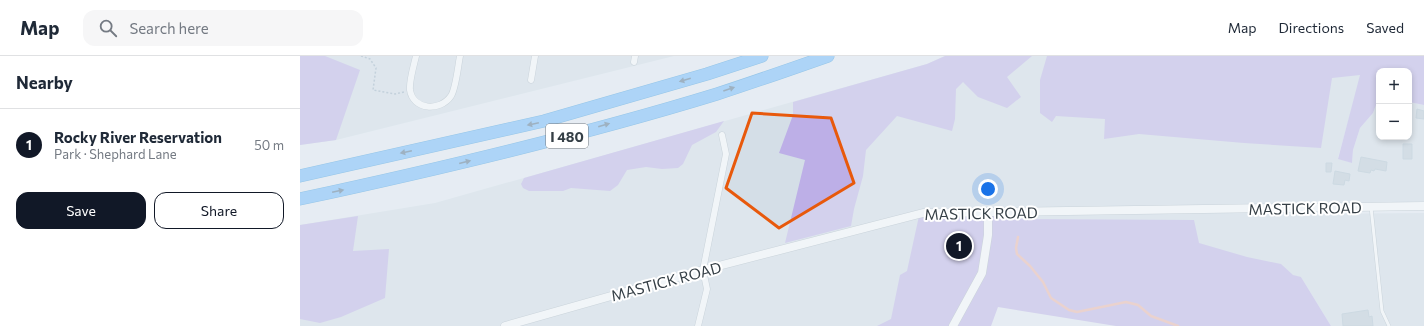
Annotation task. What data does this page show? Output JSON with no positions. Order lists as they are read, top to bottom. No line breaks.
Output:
{"streets":{"highway":["I 480"],"street":["MASTICK ROAD"]},"page":{"header":"Map","search":"Search here","nav":["Map","Directions","Saved"],"heading":"Nearby","map_buttons":["+","−"],"list":[{"mark":"1","name":"Rocky River Reservation","note":"Park · Shephard Lane","value":"50 m"}],"buttons":["Save","Share"],"pins":"1"}}
